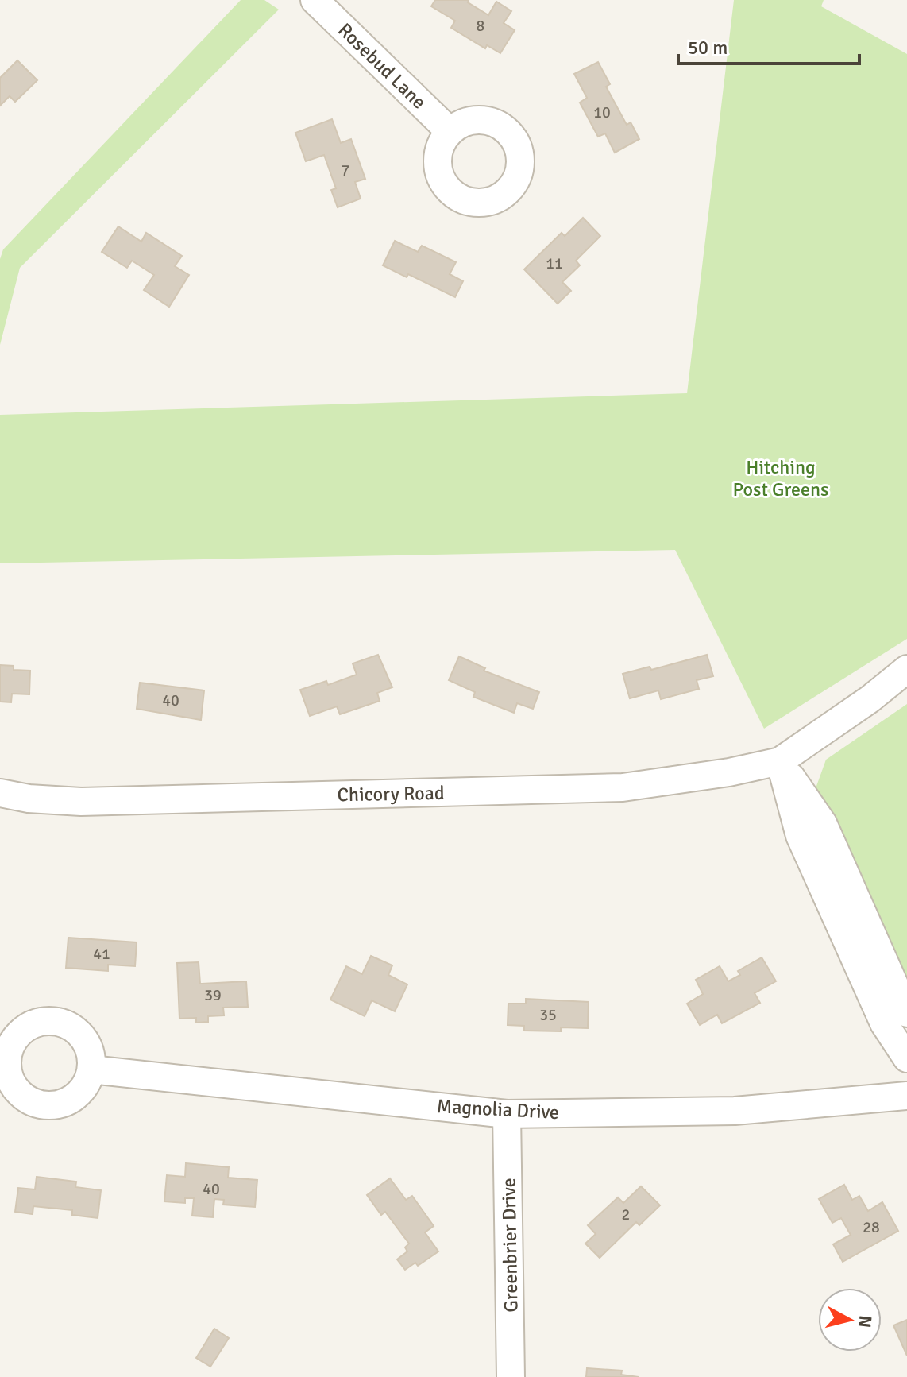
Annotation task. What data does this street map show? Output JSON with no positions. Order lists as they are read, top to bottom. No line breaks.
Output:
{"streets":{"street":["Rosebud Lane","Chicory Road","Magnolia Drive","Greenbrier Drive"]},"crossings":[["Magnolia Drive","Greenbrier Drive"]],"parks":["Hitching Post Greens"],"house_numbers":["8","10","7","11","40","41","39","35","40","2","28"],"scale_bar":"50 m","north":"right"}
